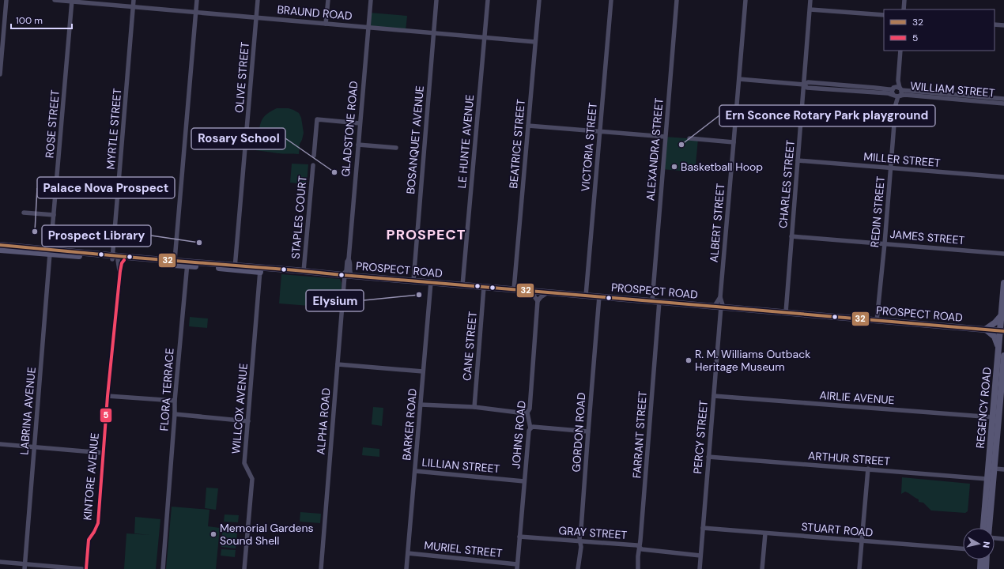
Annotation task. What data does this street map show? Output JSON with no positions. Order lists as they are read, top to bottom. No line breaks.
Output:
{"streets":{"main road":["PROSPECT ROAD","REGENCY ROAD"],"street":["BRAUND ROAD","OLIVE STREET","WILLIAM STREET","ROSE STREET","MYRTLE STREET","GLADSTONE ROAD","BOSANQUET AVENUE","LE HUNTE AVENUE","BEATRICE STREET","VICTORIA STREET","ALEXANDRA STREET","MILLER STREET","CHARLES STREET","REDIN STREET","STAPLES COURT","ALBERT STREET","JAMES STREET","CANE STREET","FLORA TERRACE","AIRLIE AVENUE","WILLCOX AVENUE","LABRINA AVENUE","ALPHA ROAD","BARKER ROAD","GORDON ROAD","JOHNS ROAD","FARRANT STREET","PERCY STREET","ARTHUR STREET","LILLIAN STREET","KINTORE AVENUE","STUART ROAD","GRAY STREET","MURIEL STREET"]},"crossings":[["BRAUND ROAD","OLIVE STREET"],["BRAUND ROAD","ROSE STREET"],["BRAUND ROAD","MYRTLE STREET"],["BRAUND ROAD","GLADSTONE ROAD"],["BRAUND ROAD","BOSANQUET AVENUE"],["BRAUND ROAD","LE HUNTE AVENUE"],["BRAUND ROAD","BEATRICE STREET"],["OLIVE STREET","PROSPECT ROAD"],["WILLIAM STREET","CHARLES STREET"],["WILLIAM STREET","REDIN STREET"],["WILLIAM STREET","ALBERT STREET"],["ROSE STREET","PROSPECT ROAD"],["ROSE STREET","LABRINA AVENUE"],["MYRTLE STREET","PROSPECT ROAD"],["MYRTLE STREET","KINTORE AVENUE"],["GLADSTONE ROAD","PROSPECT ROAD"],["GLADSTONE ROAD","ALPHA ROAD"],["BOSANQUET AVENUE","PROSPECT ROAD"],["LE HUNTE AVENUE","PROSPECT ROAD"],["BEATRICE STREET","PROSPECT ROAD"],["VICTORIA STREET","PROSPECT ROAD"],["ALEXANDRA STREET","PROSPECT ROAD"],["ALEXANDRA STREET","FARRANT STREET"],["MILLER STREET","CHARLES STREET"],["MILLER STREET","REDIN STREET"],["CHARLES STREET","JAMES STREET"],["CHARLES STREET","PROSPECT ROAD"],["REDIN STREET","JAMES STREET"],["REDIN STREET","PROSPECT ROAD"],["STAPLES COURT","PROSPECT ROAD"],["ALBERT STREET","PROSPECT ROAD"],["ALBERT STREET","PERCY STREET"],["PROSPECT ROAD","CANE STREET"],["PROSPECT ROAD","FLORA TERRACE"],["PROSPECT ROAD","REGENCY ROAD"],["PROSPECT ROAD","WILLCOX AVENUE"],["PROSPECT ROAD","LABRINA AVENUE"],["PROSPECT ROAD","ALPHA ROAD"],["PROSPECT ROAD","BARKER ROAD"],["PROSPECT ROAD","GORDON ROAD"],["PROSPECT ROAD","FARRANT STREET"],["PROSPECT ROAD","PERCY STREET"],["PROSPECT ROAD","KINTORE AVENUE"],["AIRLIE AVENUE","REGENCY ROAD"],["AIRLIE AVENUE","PERCY STREET"],["REGENCY ROAD","ARTHUR STREET"],["BARKER ROAD","LILLIAN STREET"],["BARKER ROAD","MURIEL STREET"],["GORDON ROAD","GRAY STREET"],["JOHNS ROAD","LILLIAN STREET"],["JOHNS ROAD","GRAY STREET"],["JOHNS ROAD","MURIEL STREET"],["FARRANT STREET","GRAY STREET"],["PERCY STREET","ARTHUR STREET"],["PERCY STREET","STUART ROAD"],["PERCY STREET","GRAY STREET"]],"districts":["PROSPECT"],"places":["Ern Sconce Rotary Park playground","Basketball Hoop","Rosary School","Palace Nova Prospect","Prospect Library","Elysium","R. M. Williams Outback Heritage Museum","Memorial Gardens Sound Shell"],"lines":["transit line 32","transit line 5"],"legend":["32","5"],"scale_bar":"100 m","north":"right"}
